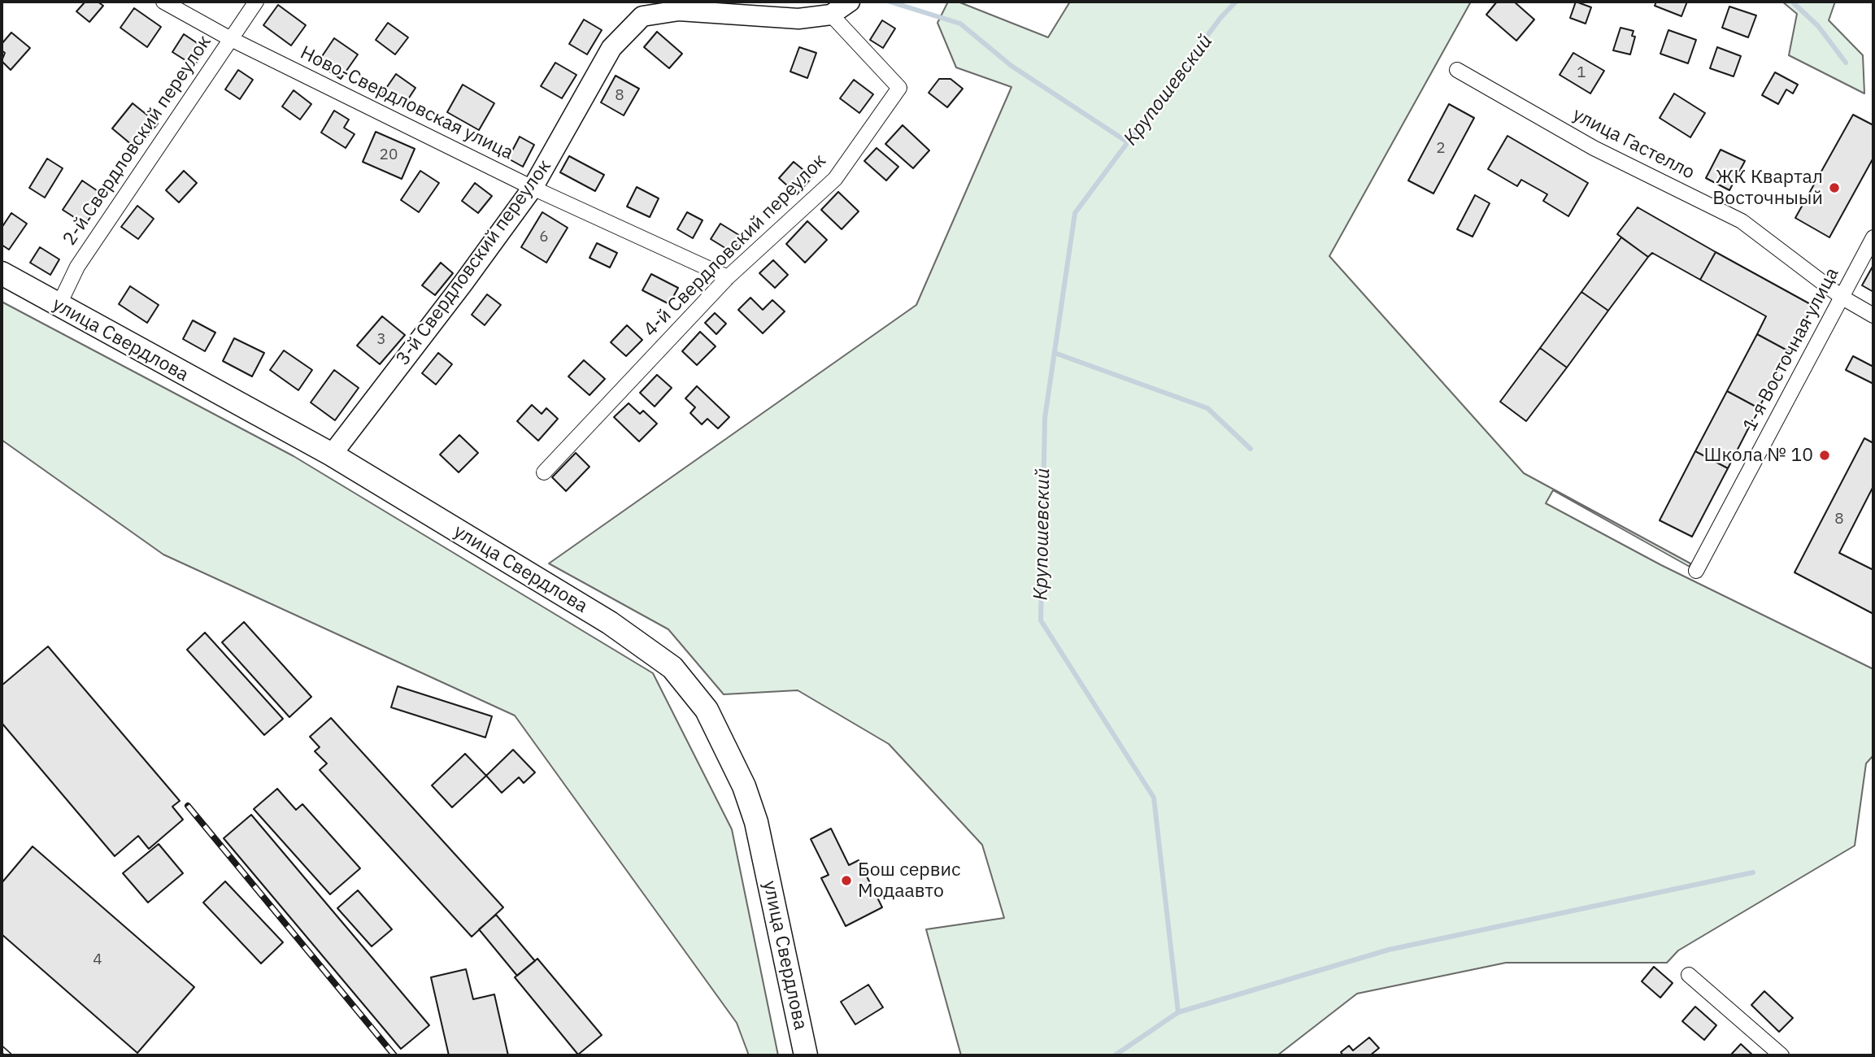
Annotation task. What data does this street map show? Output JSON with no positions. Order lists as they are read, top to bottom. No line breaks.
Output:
{"streets":{"main road":["3-й Свердловский переулок","улица Свердлова"],"street":["Ново-Свердловская улица","2-й Свердловский переулок","улица Гастелло","4-й Свердловский переулок","1-я Восточная улица"]},"crossings":[["Ново-Свердловская улица","2-й Свердловский переулок"],["Ново-Свердловская улица","4-й Свердловский переулок"],["Ново-Свердловская улица","3-й Свердловский переулок"],["2-й Свердловский переулок","улица Свердлова"],["улица Гастелло","1-я Восточная улица"],["4-й Свердловский переулок","3-й Свердловский переулок"],["3-й Свердловский переулок","улица Свердлова"]],"water":["Крупошевский"],"places":["ЖК Квартал Восточныый","Школа № 10","Бош сервис Модаавто"],"house_numbers":["1","8","2","20","6","3","8","4"]}
